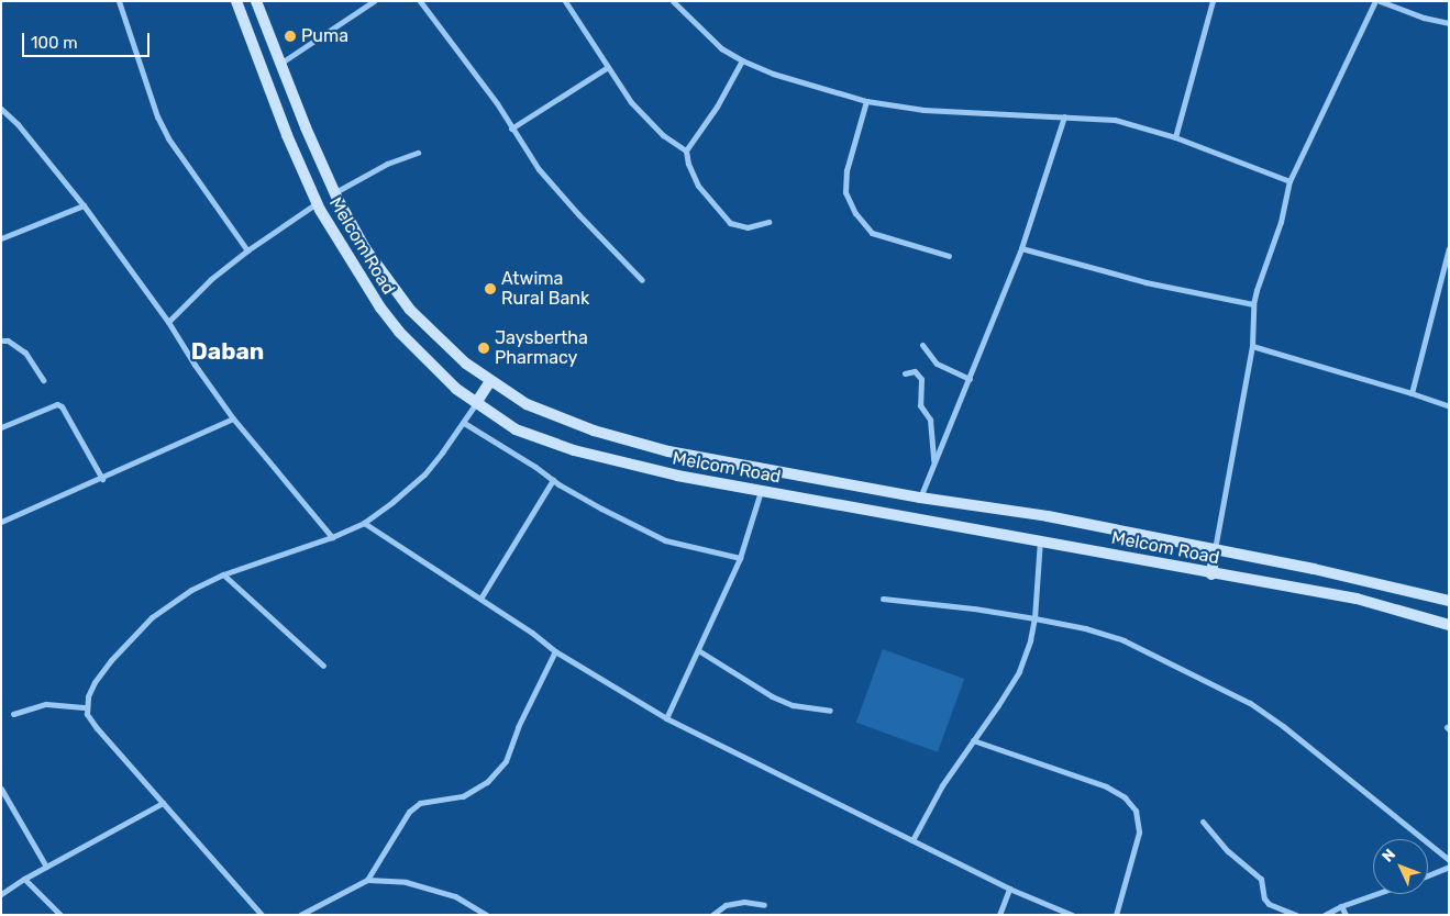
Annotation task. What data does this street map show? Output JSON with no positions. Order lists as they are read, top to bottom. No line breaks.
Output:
{"streets":{"main road":["Melcom Road"]},"districts":["Daban"],"places":["Puma","Atwima Rural Bank","Jaysbertha Pharmacy"],"scale_bar":"100 m","north":"top left"}
